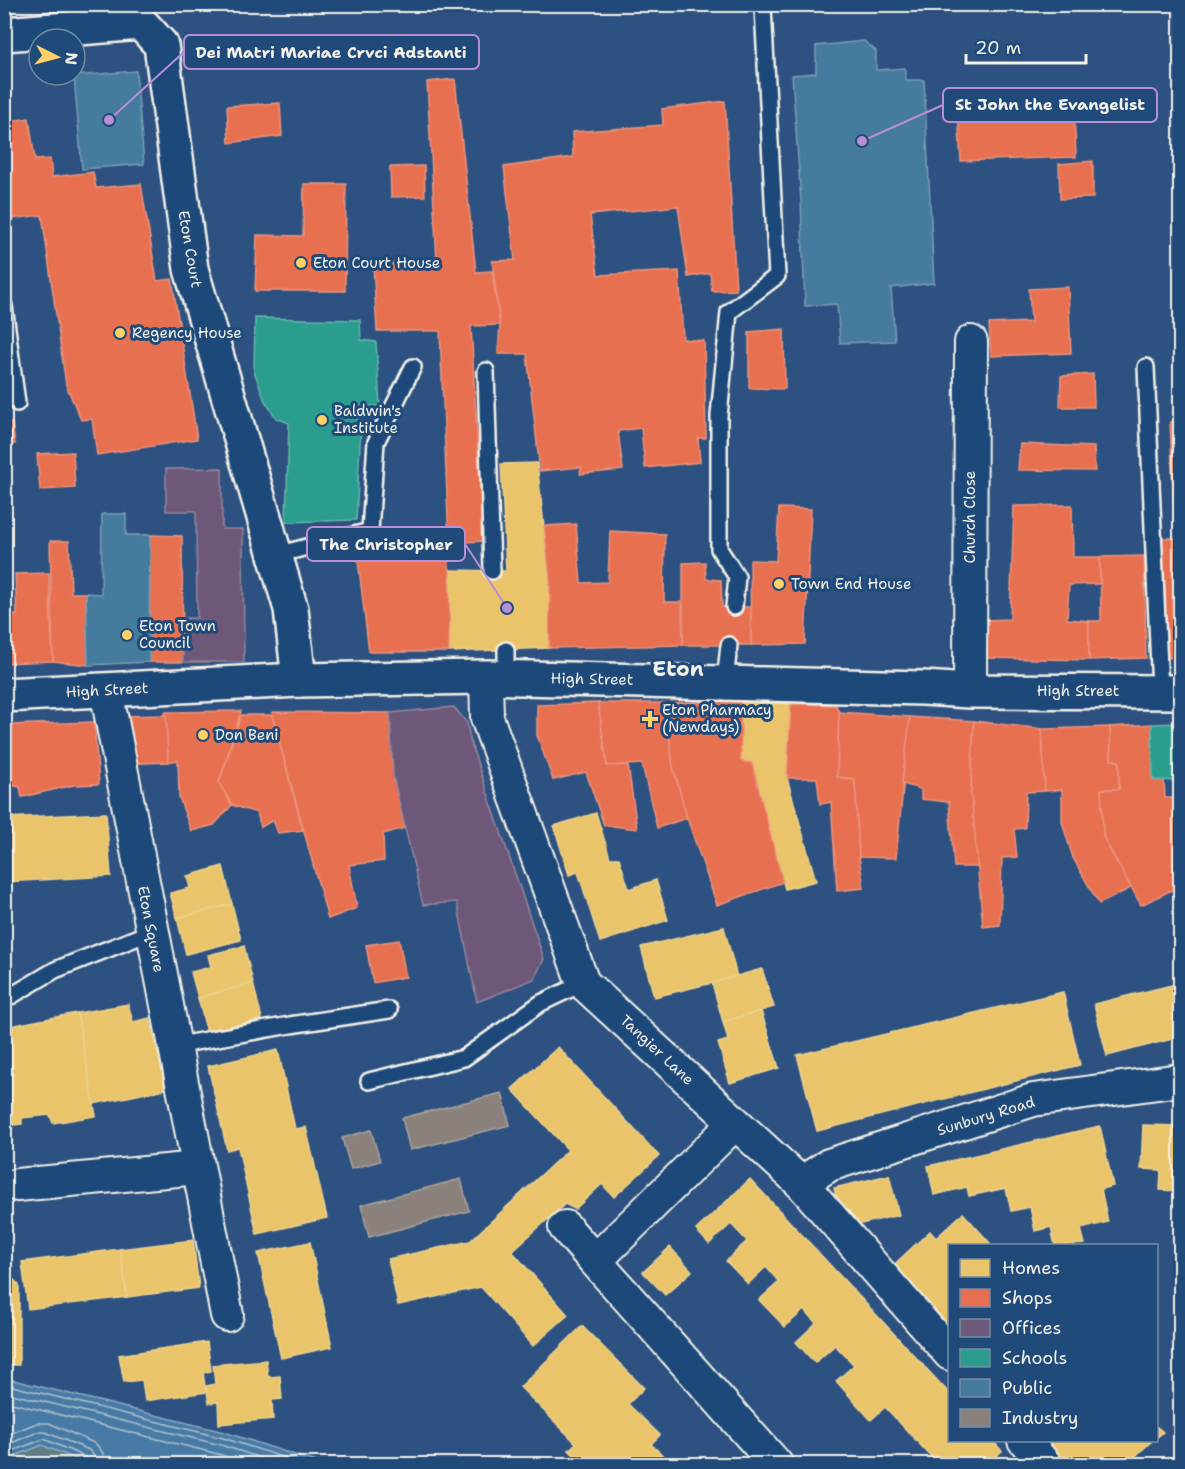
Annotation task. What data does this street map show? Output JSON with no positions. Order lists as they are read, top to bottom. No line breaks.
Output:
{"streets":{"main road":["Eton Court","High Street"],"street":["Church Close","Eton Square","Tangier Lane","Sunbury Road"]},"crossings":[["Eton Court","High Street"],["Church Close","High Street"],["High Street","Eton Square"],["High Street","Tangier Lane"],["Tangier Lane","Sunbury Road"]],"districts":["Eton"],"places":{"other":["Dei Matri Mariae Crvci Adstanti","St John the Evangelist","Eton Court House","Regency House","Baldwin's Institute","Town End House","The Christopher","Eton Town Council","Don Beni"],"health":["Eton Pharmacy (Newdays)"]},"legend":["Homes","Shops","Offices","Schools","Public","Industry"],"scale_bar":"20 m","north":"right"}
